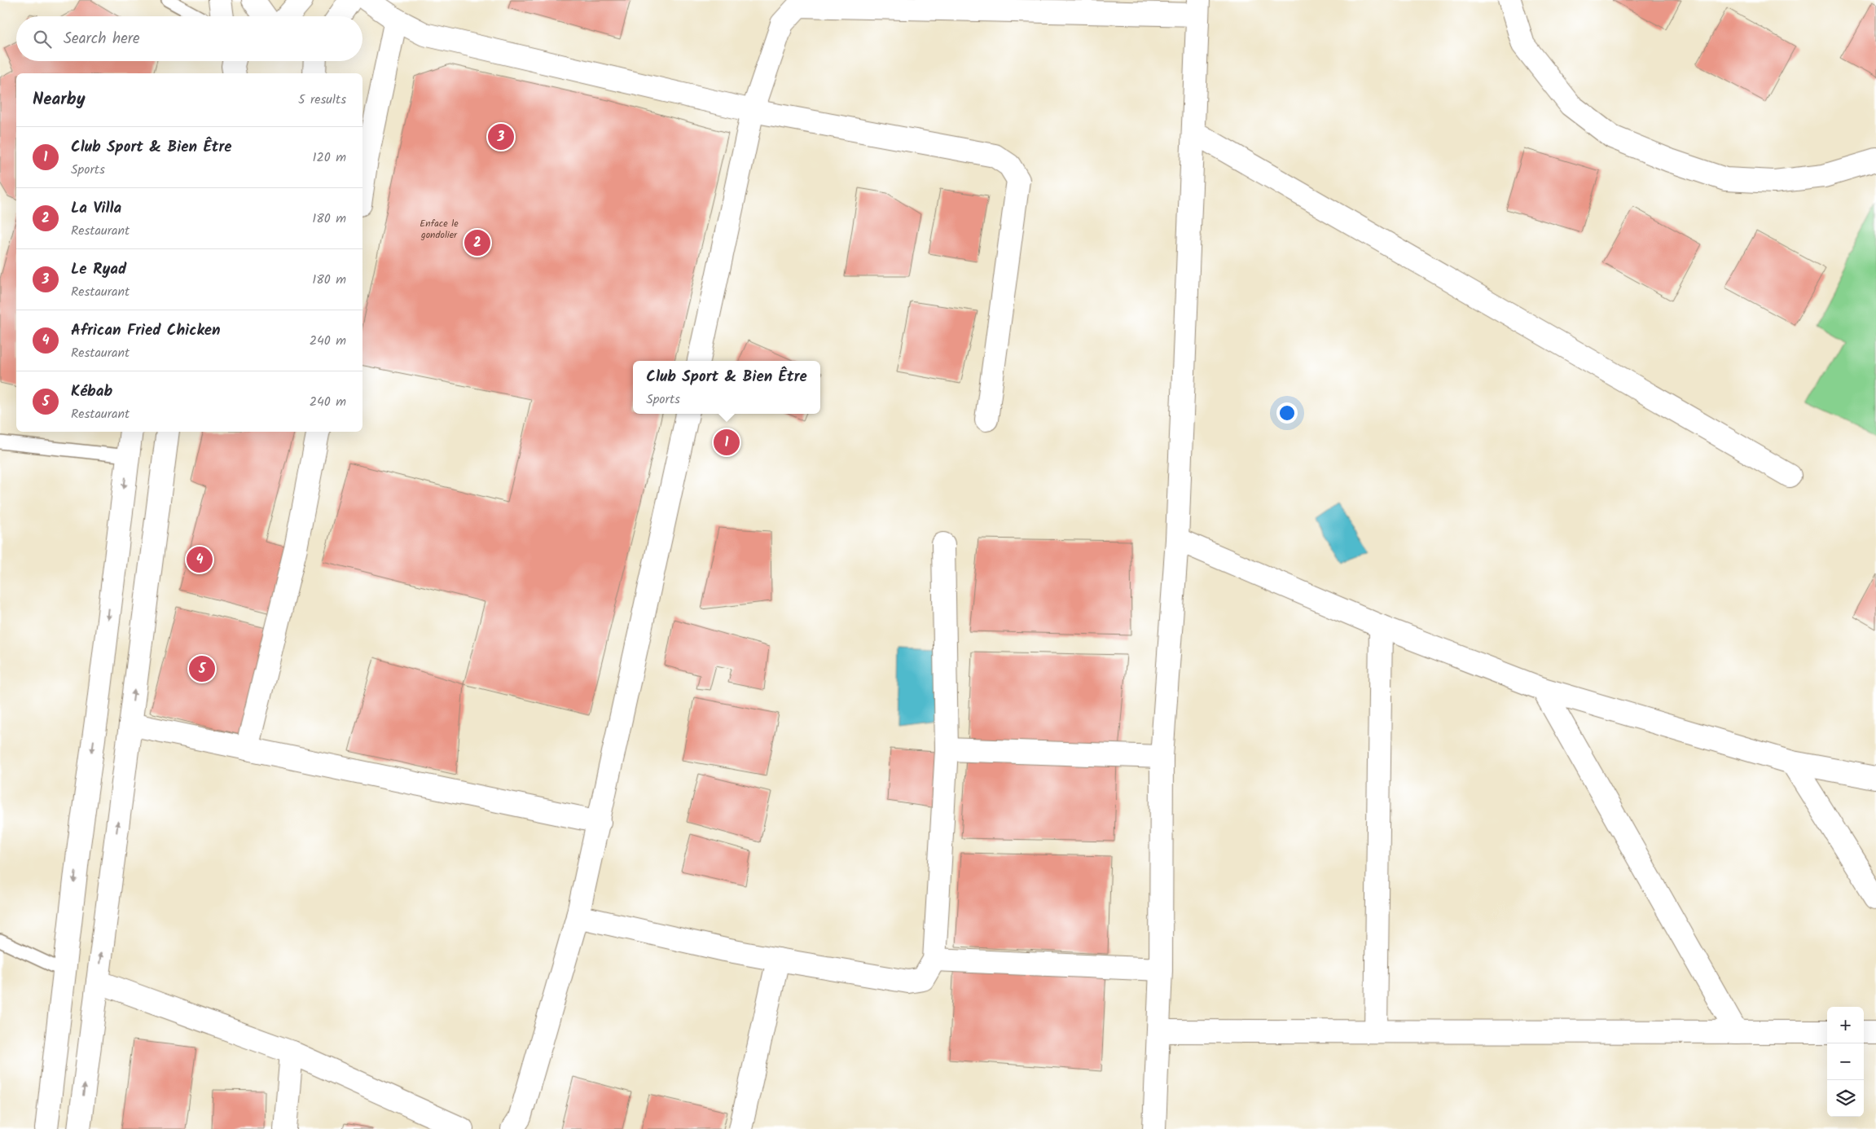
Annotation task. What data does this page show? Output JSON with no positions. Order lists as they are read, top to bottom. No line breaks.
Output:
{"house_numbers":["Enface le gondolier"],"page":{"search":"Search here","heading":["Nearby","5 results"],"pins":["3","2","1","4","5"],"list":[{"mark":"1","name":"Club Sport & Bien Être","note":"Sports","value":"120 m"},{"mark":"2","name":"La Villa","note":"Restaurant","value":"180 m"},{"mark":"3","name":"Le Ryad","note":"Restaurant","value":"180 m"},{"mark":"4","name":"African Fried Chicken","note":"Restaurant","value":"240 m"},{"mark":"5","name":"Kébab","note":"Restaurant","value":"240 m"}],"popup":["Club Sport & Bien Être","Sports"],"map_buttons":["+","−"]}}
